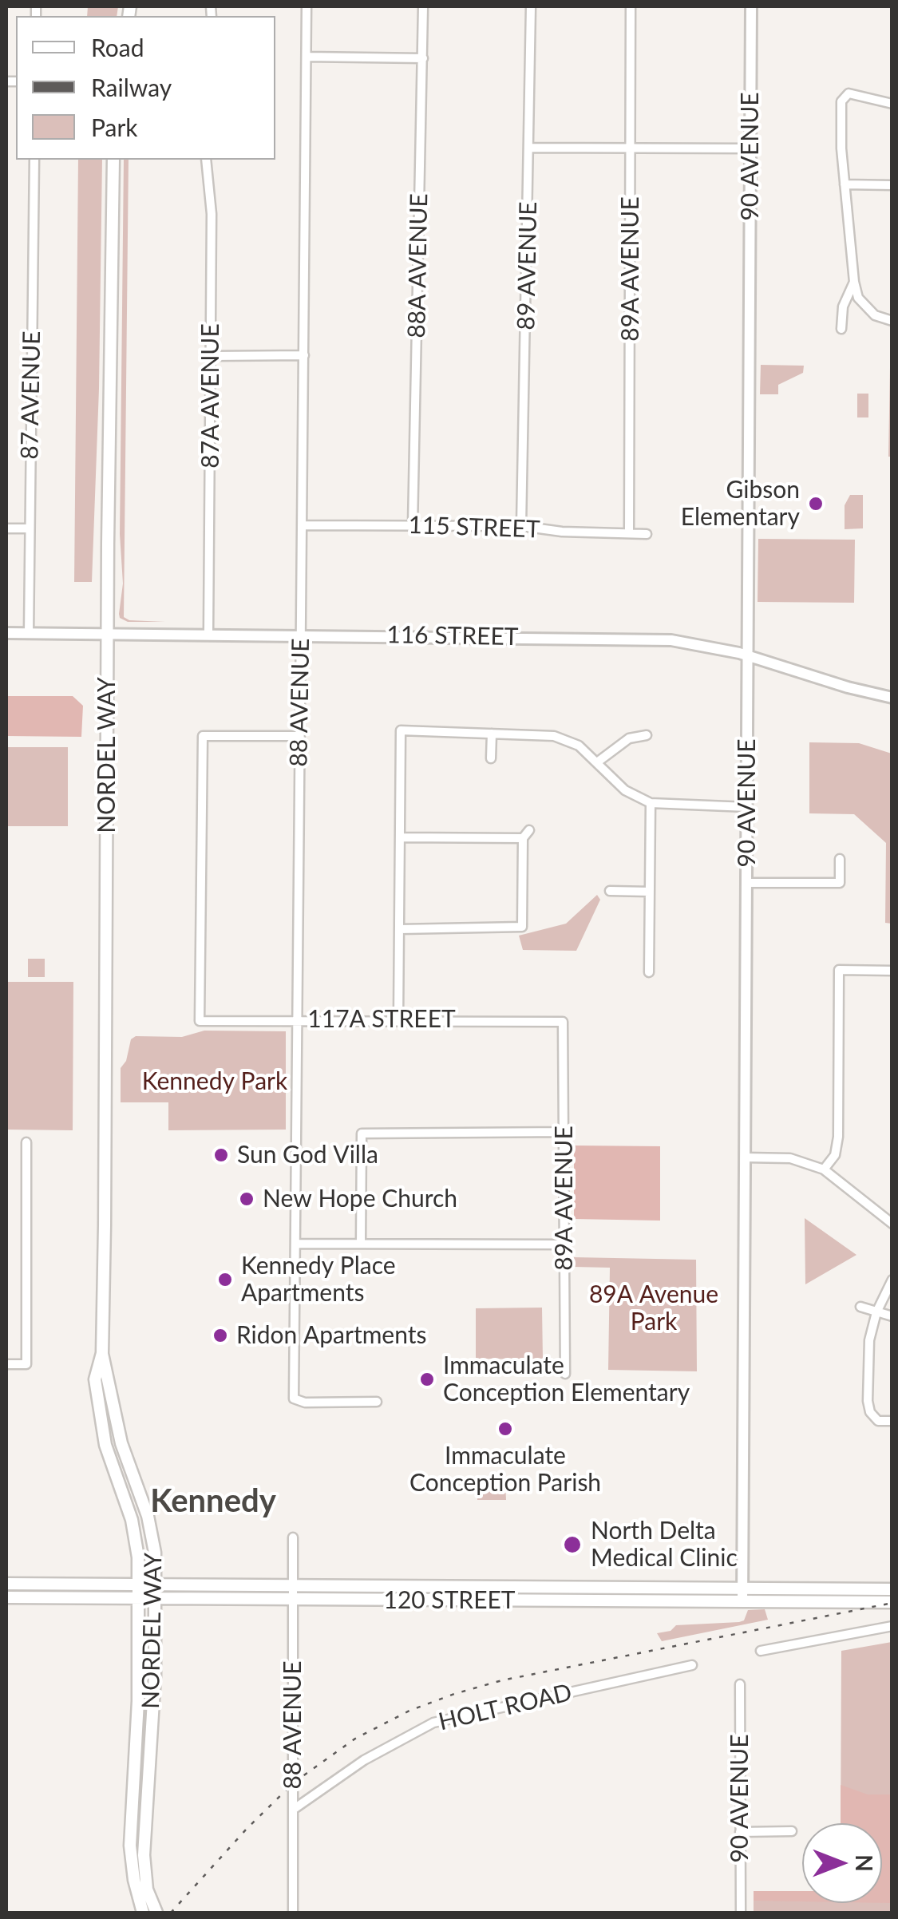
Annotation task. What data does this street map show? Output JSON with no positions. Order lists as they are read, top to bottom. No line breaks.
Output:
{"streets":{"main road":["NORDEL WAY","120 STREET"],"street":["90 AVENUE","88A AVENUE","89 AVENUE","89A AVENUE","87 AVENUE","87A AVENUE","115 STREET","116 STREET","88 AVENUE","117A STREET","HOLT ROAD"]},"crossings":[["90 AVENUE","116 STREET"],["90 AVENUE","120 STREET"],["88A AVENUE","115 STREET"],["89 AVENUE","115 STREET"],["89A AVENUE","115 STREET"],["89A AVENUE","117A STREET"],["87 AVENUE","116 STREET"],["87A AVENUE","116 STREET"],["115 STREET","88 AVENUE"],["116 STREET","88 AVENUE"],["116 STREET","NORDEL WAY"],["88 AVENUE","117A STREET"],["88 AVENUE","120 STREET"],["88 AVENUE","HOLT ROAD"],["NORDEL WAY","120 STREET"]],"districts":["Kennedy"],"parks":["Kennedy Park","89A Avenue Park"],"places":["Gibson Elementary","Sun God Villa","New Hope Church","Kennedy Place Apartments","Ridon Apartments","Immaculate Conception Elementary","Immaculate Conception Parish","North Delta Medical Clinic"],"legend":["Road","Railway","Park"],"north":"right"}
